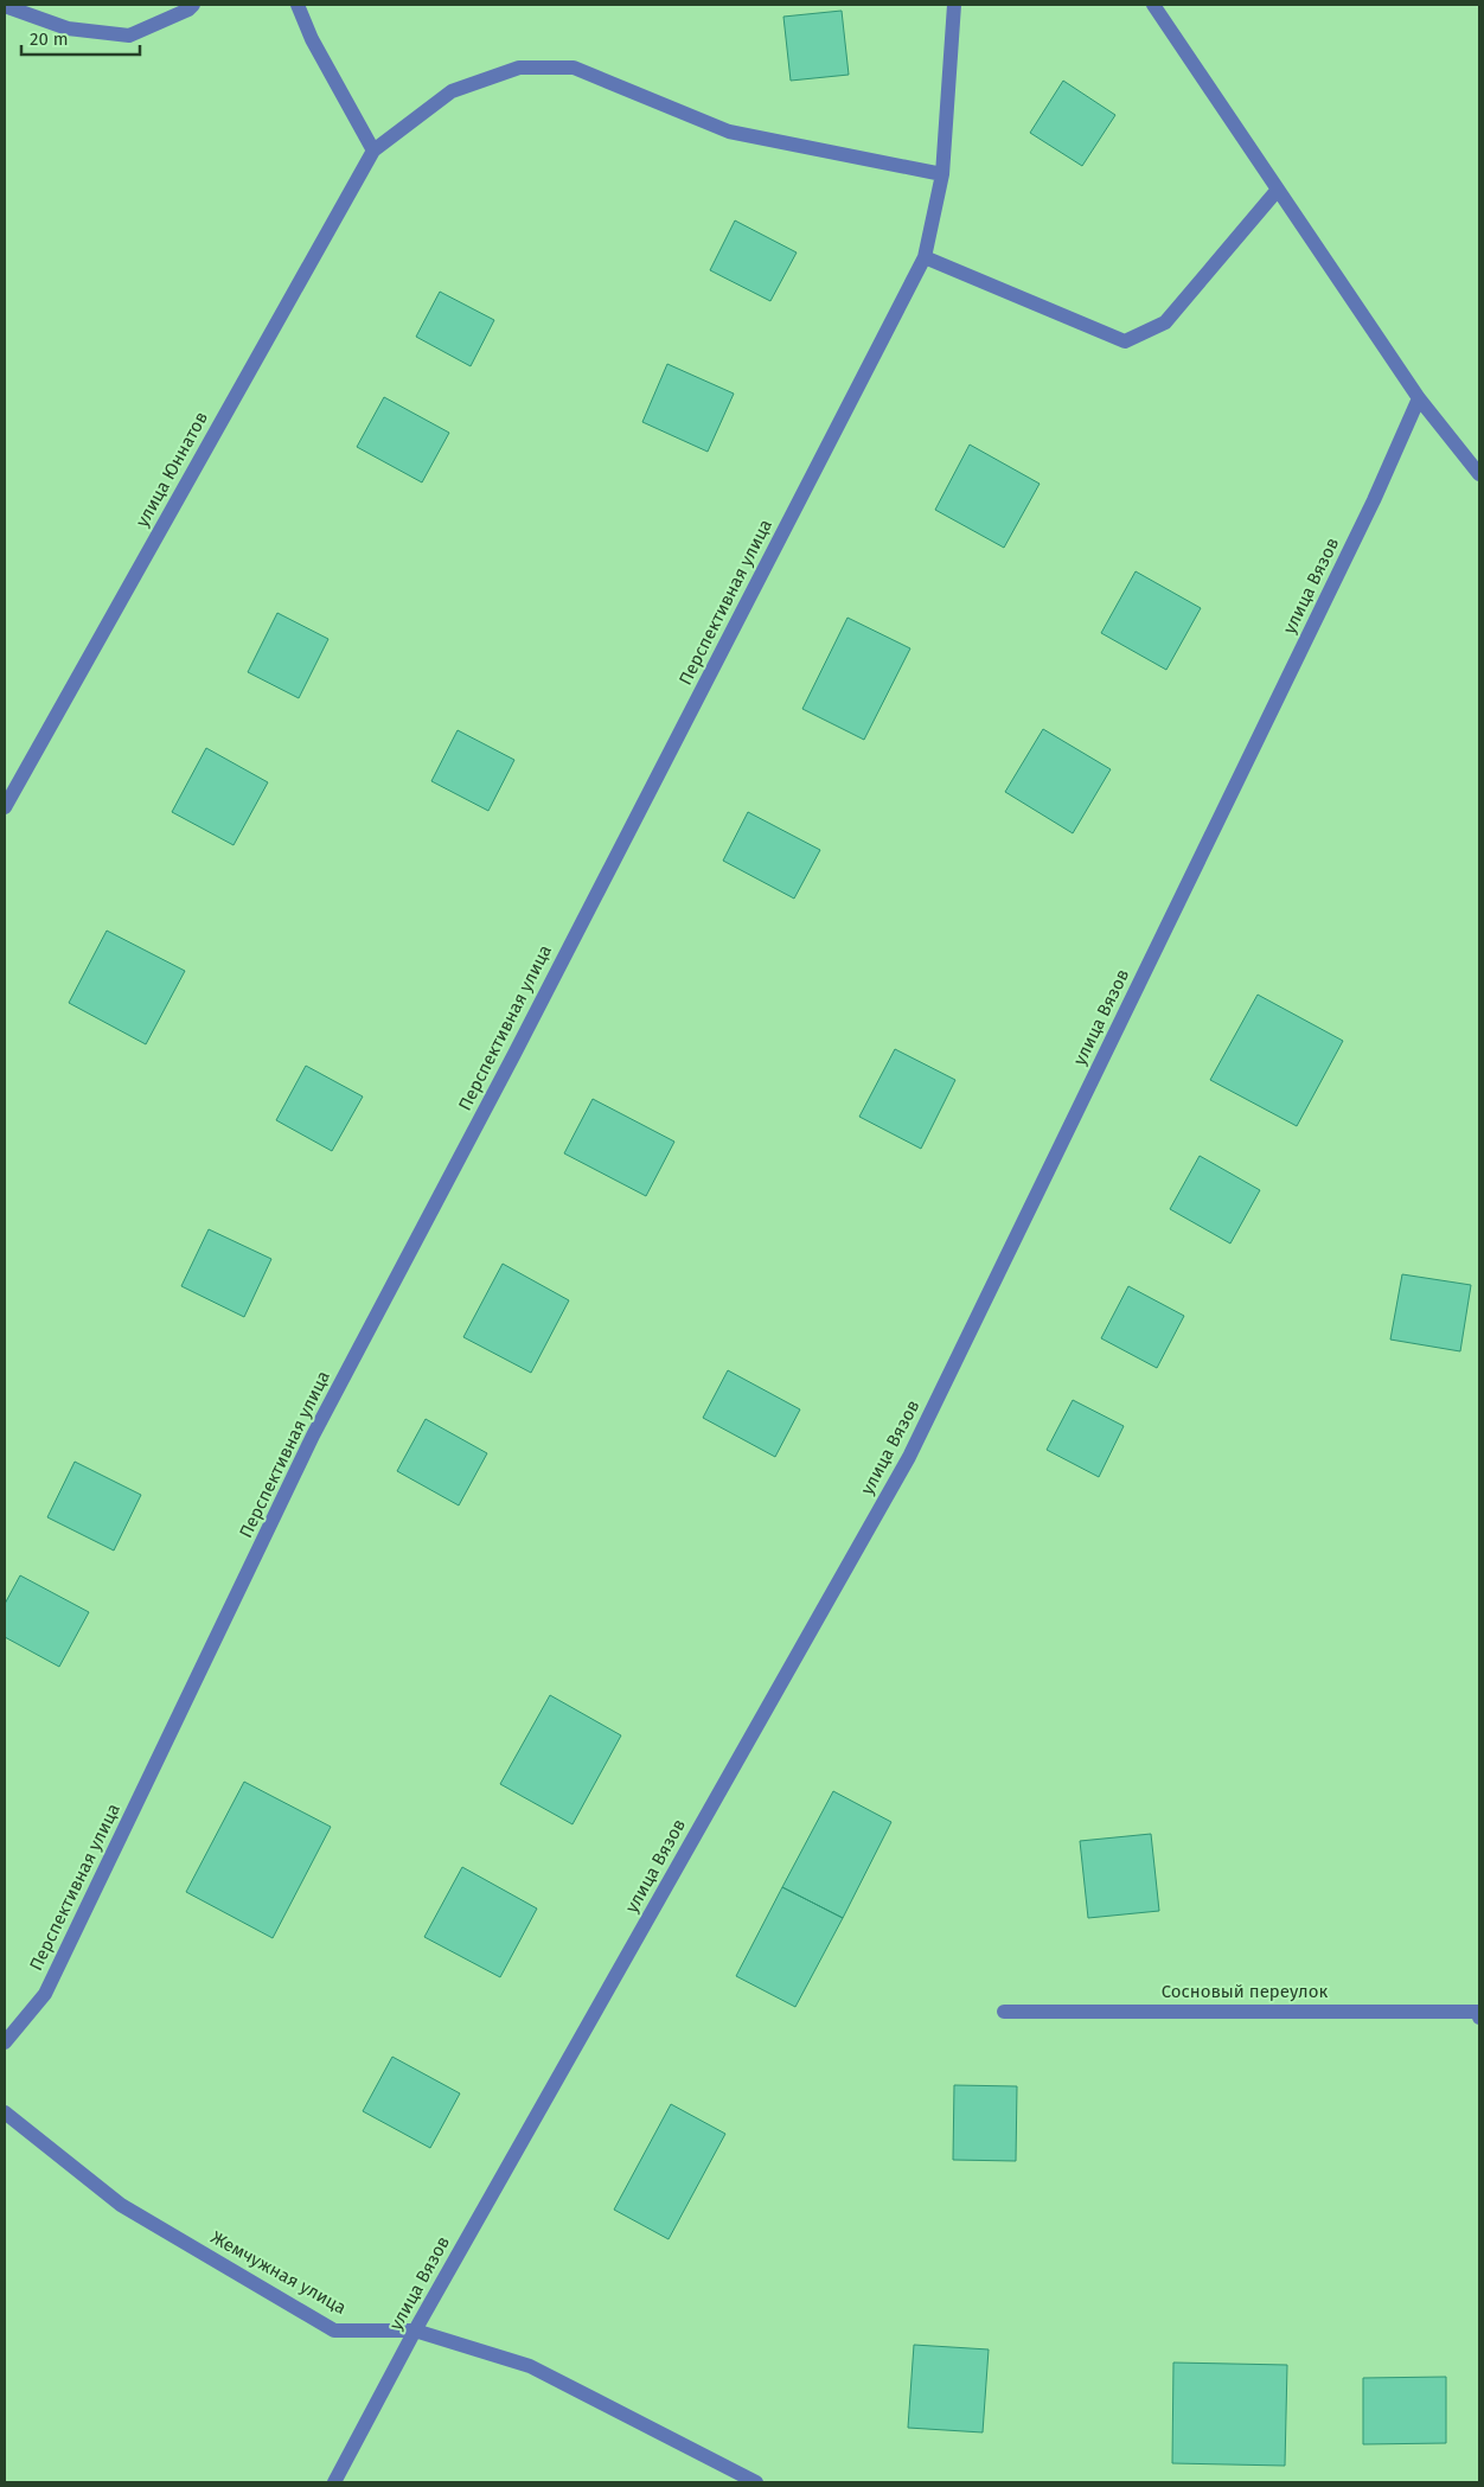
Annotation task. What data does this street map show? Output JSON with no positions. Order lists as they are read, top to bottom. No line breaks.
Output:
{"streets":{"street":["улица Юннатов","улица Вязов","Перспективная улица","Сосновый переулок","Жемчужная улица"]},"crossings":[["улица Вязов","Жемчужная улица"]],"scale_bar":"20 m"}
